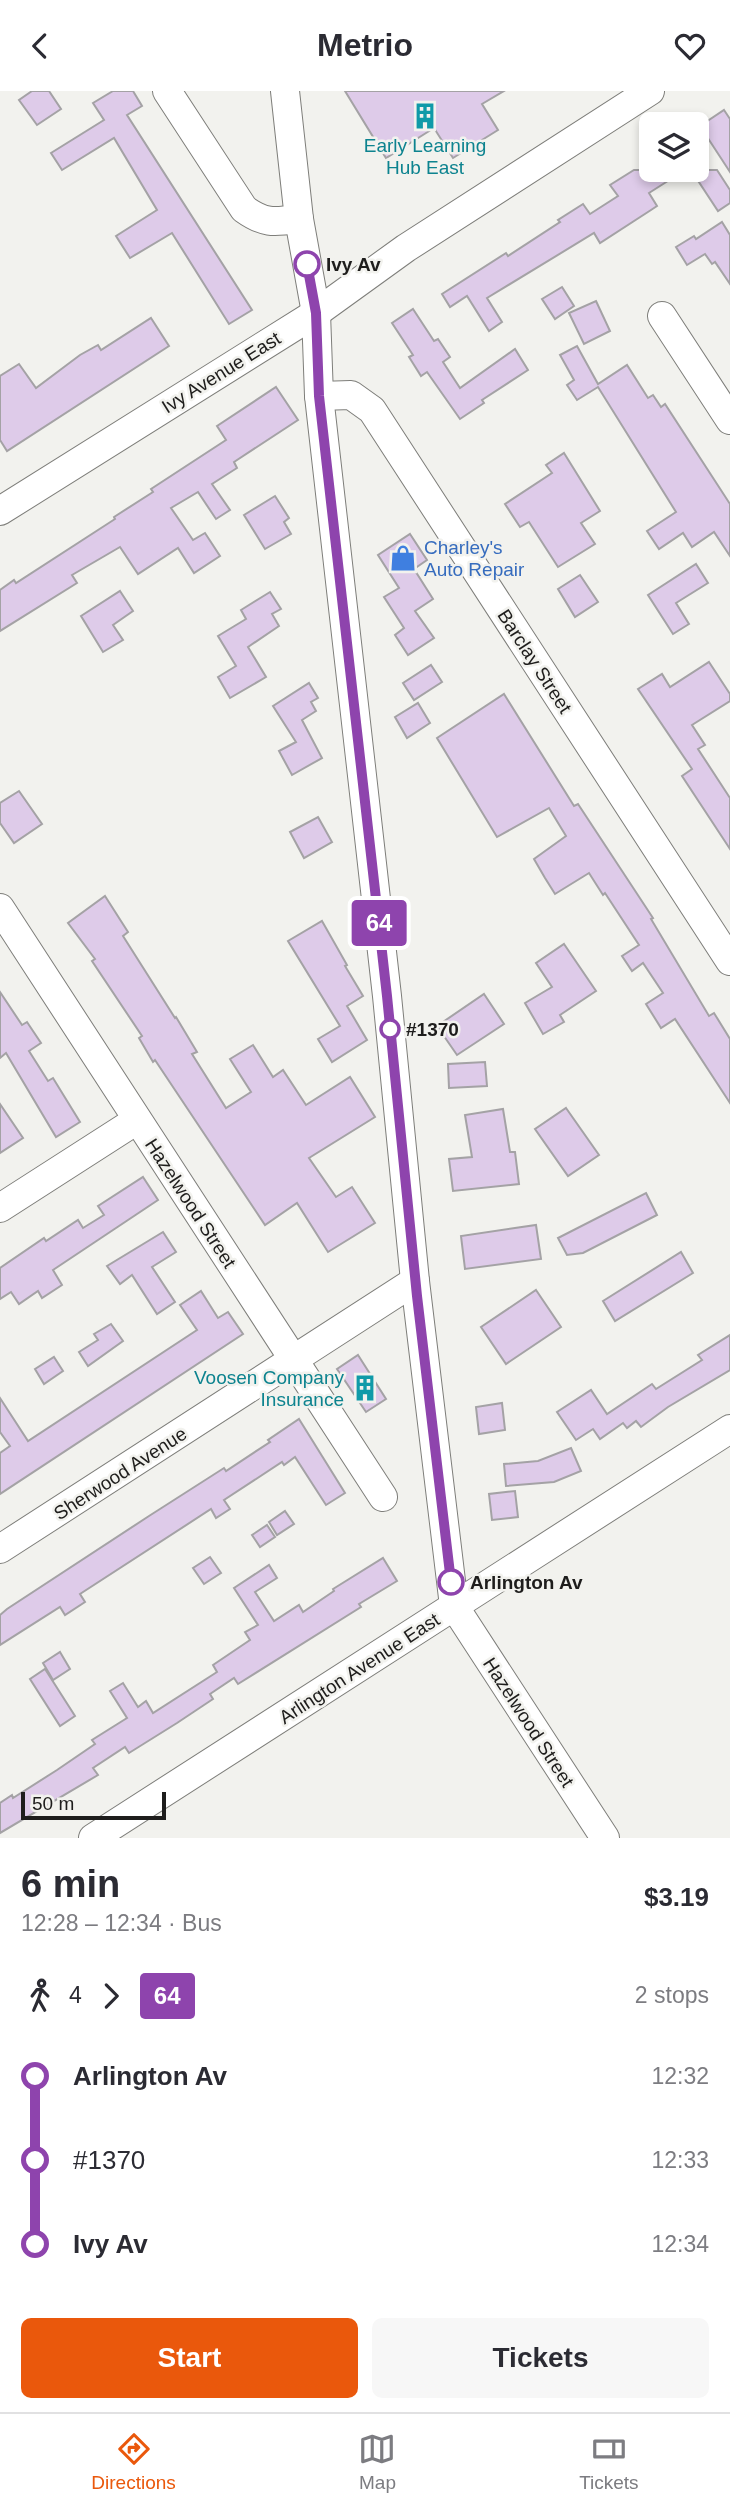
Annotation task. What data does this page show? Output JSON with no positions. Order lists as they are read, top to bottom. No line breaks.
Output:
{"streets":{"street":["Ivy Avenue East","Barclay Street","Hazelwood Street","Sherwood Avenue","Arlington Avenue East"]},"crossings":[["Hazelwood Street","Sherwood Avenue"],["Hazelwood Street","Arlington Avenue East"]],"places":{"building":["Early Learning Hub East","Voosen Company Insurance"],"other":["Ivy Av","#1370","Arlington Av"],"shop":["Charley's Auto Repair"]},"lines":["bus line 64"],"scale_bar":"50 m","page":{"header":"Metrio","on_map":"64","scale":"50 m","heading":["6 min","12:28 – 12:34 · Bus","$3.19"],"legs":["4","64","2 stops"],"list":[{"name":"Arlington Av","value":"12:32"},{"name":"#1370","value":"12:33"},{"name":"Ivy Av","value":"12:34"}],"buttons":["Start","Tickets"],"tabs":["Directions","Map","Tickets"]}}
